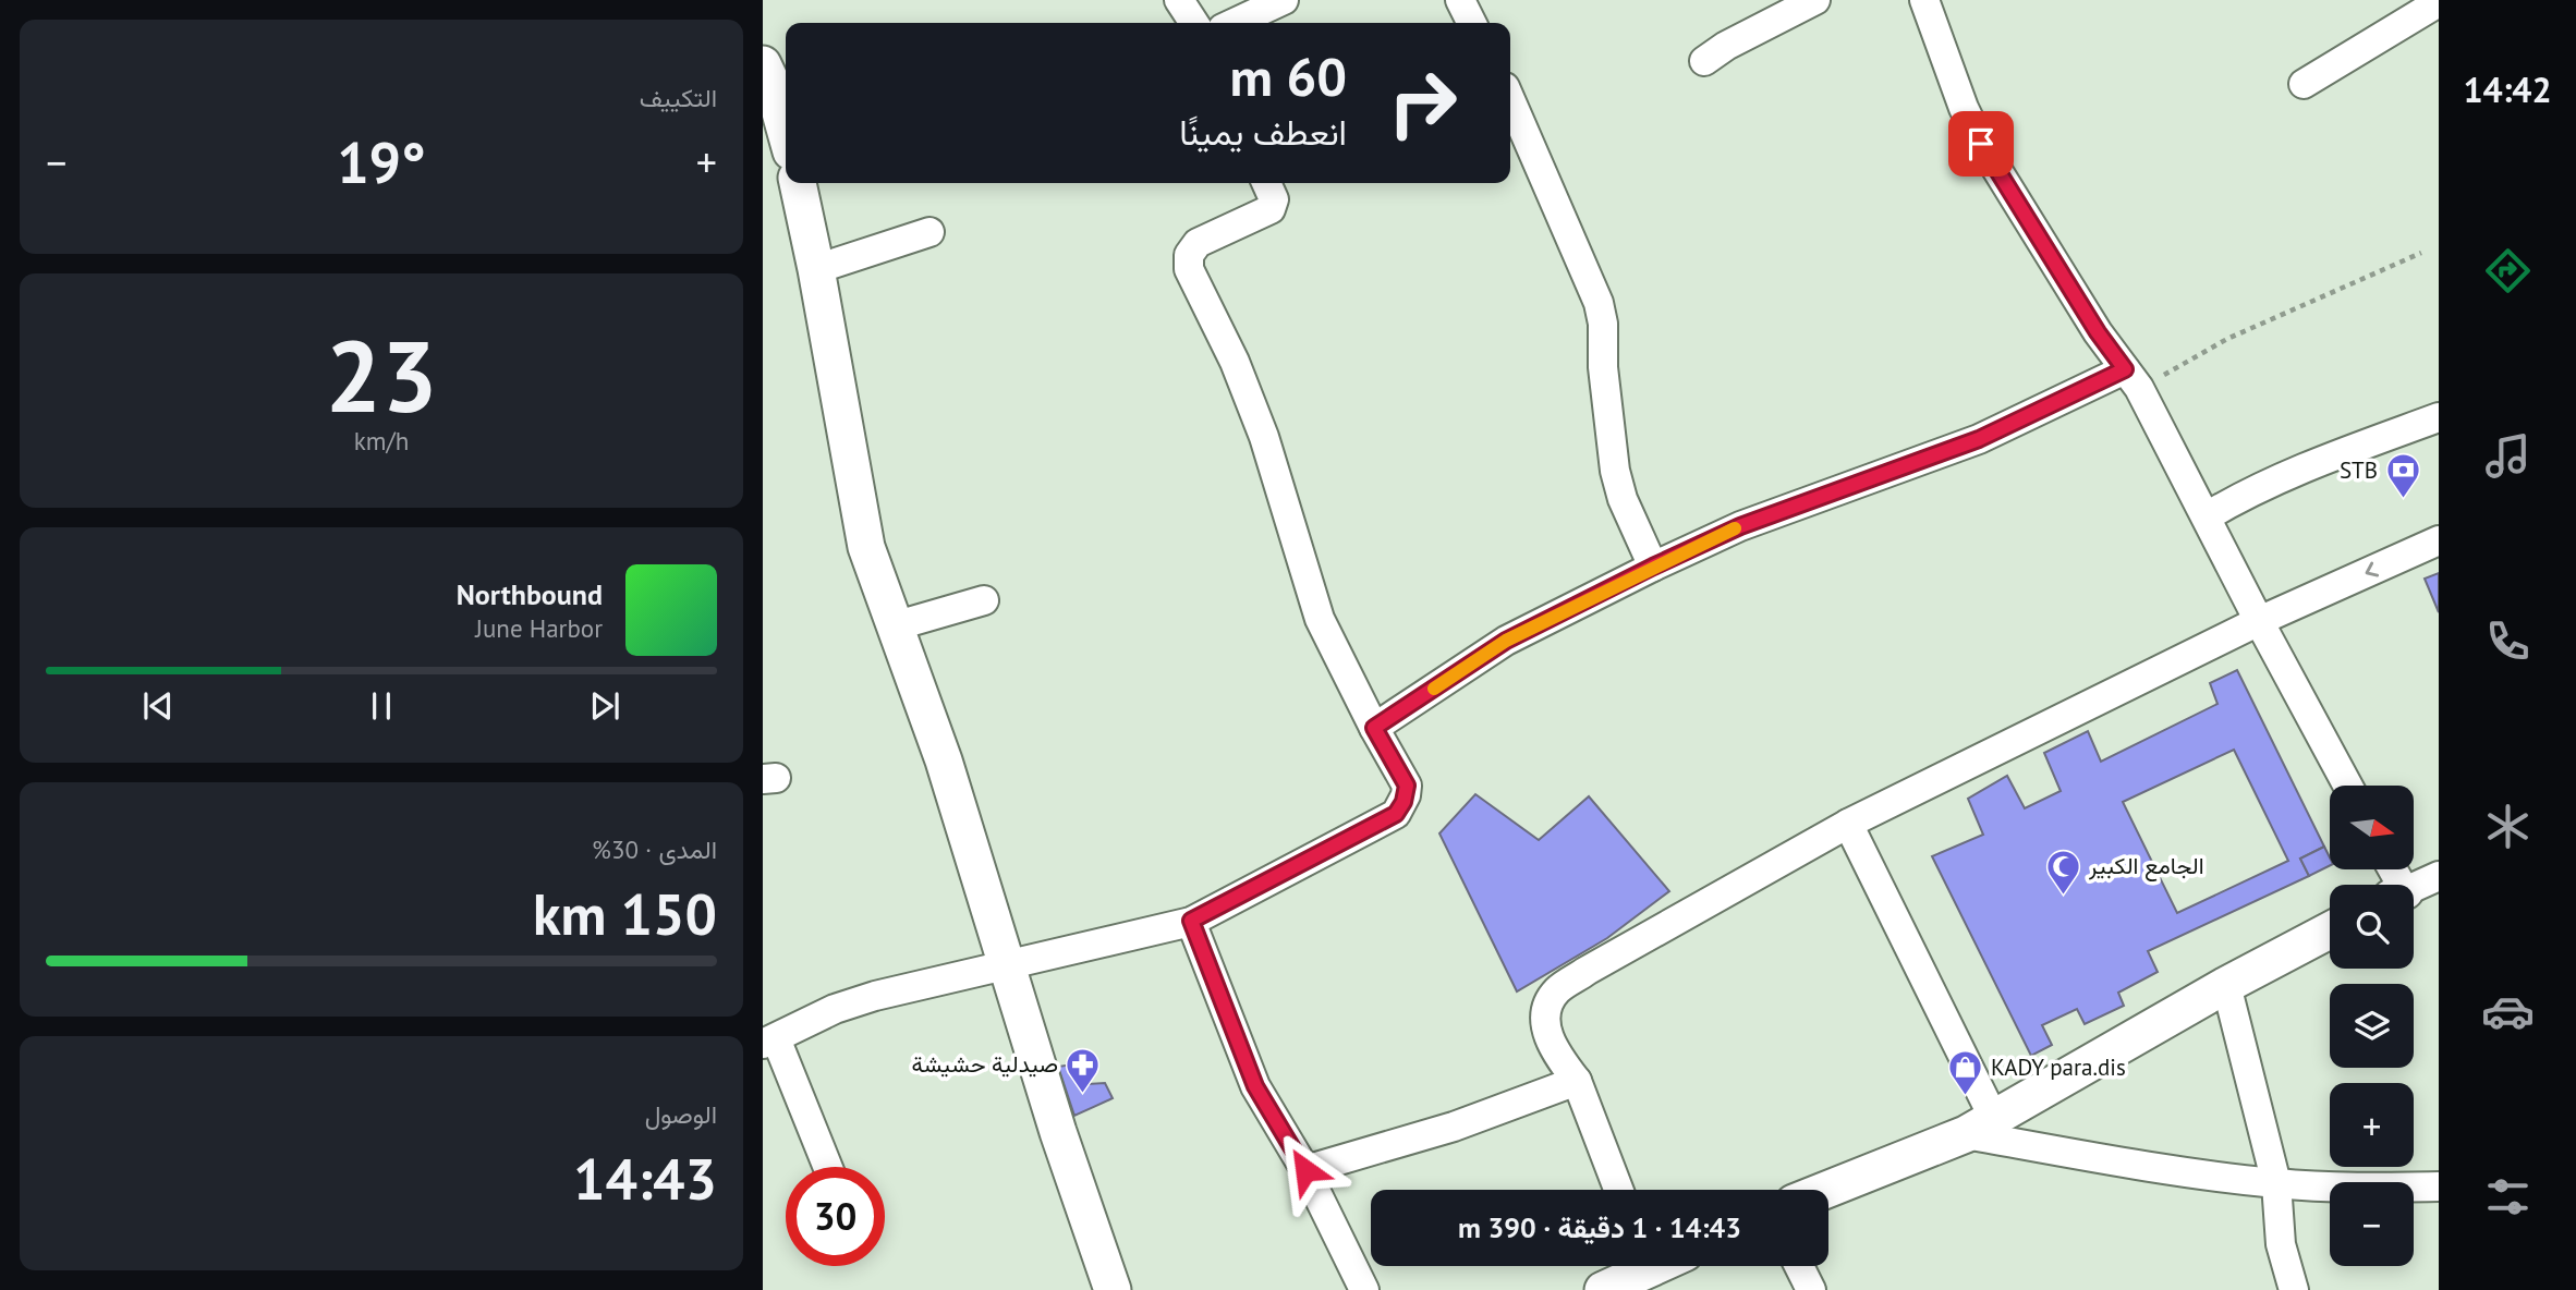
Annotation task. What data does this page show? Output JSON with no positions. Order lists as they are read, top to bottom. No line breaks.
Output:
{"places":{"bank":["STB"],"mosque":["الجامع الكبير"],"pharmacy":["صيدلية حشيشة"],"shop":["KADY para.dis"]},"north":"right","page":{"tabs":"14:42","tile":["التكييف",["23","km/h"],["المدى · 30%","150 km"],["الوصول","14:43"]],"turn":["60 m","انعطف يمينًا"],"heat":["−","19°","+"],"song":["Northbound","June Harbor"],"map_buttons":["+","−"],"limit":"30","trip":"14:43 · 1 دقيقة · 390 m"}}
